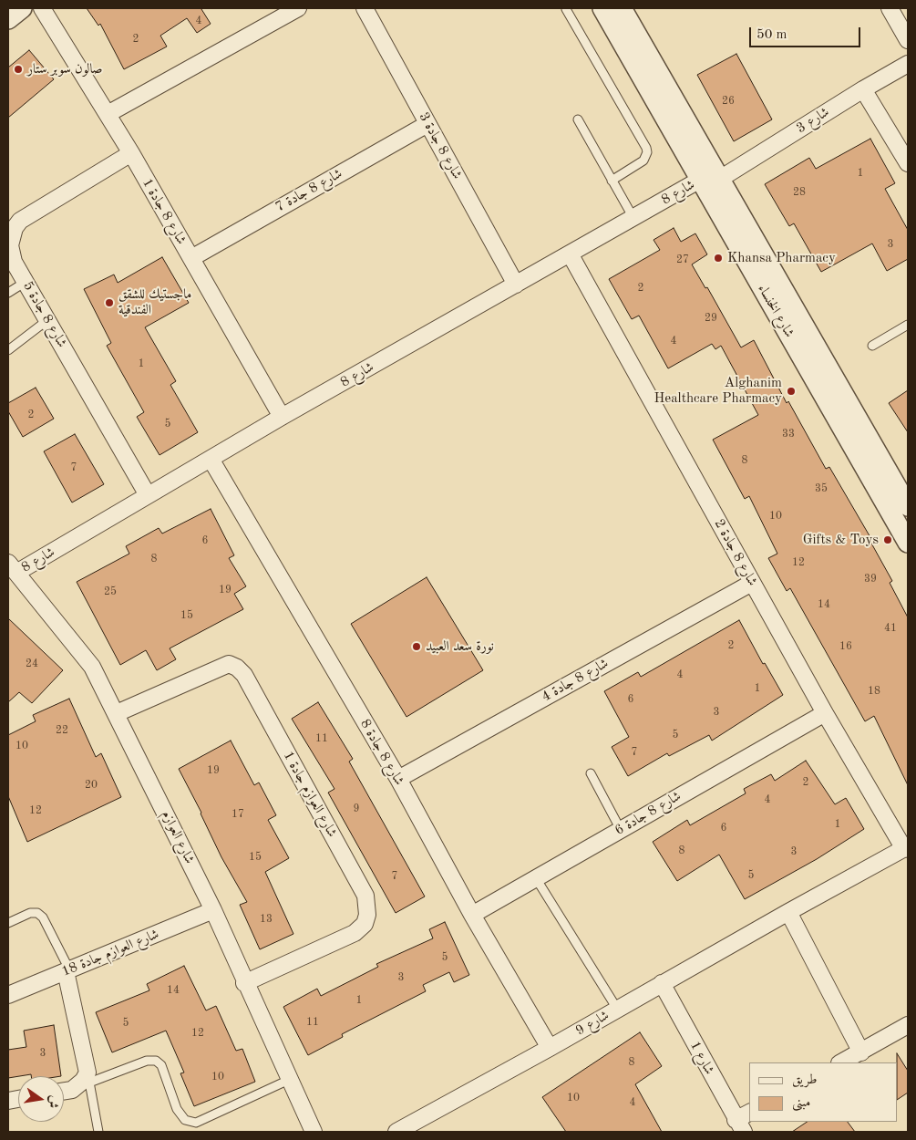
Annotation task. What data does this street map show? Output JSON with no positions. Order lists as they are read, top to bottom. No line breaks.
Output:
{"streets":{"street":["شارع 3","شارع 8 جادة 3","شارع 8 جادة 7","شارع 8","شارع 8 جادة 1","شارع الخنساء","شارع 8 جادة 5","شارع 8 جادة 2","شارع 8 جادة 4","شارع 8 جادة 8","شارع العوازم جادة 1","شارع 8 جادة 6","شارع العوازم","شارع العوازم جادة 18","شارع 9","شارع 1"]},"crossings":[["شارع 3","شارع الخنساء"],["شارع 8 جادة 3","شارع 8 جادة 7"],["شارع 8 جادة 3","شارع 8"],["شارع 8 جادة 7","شارع 8 جادة 1"],["شارع 8","شارع 8 جادة 1"],["شارع 8","شارع الخنساء"],["شارع 8","شارع 8 جادة 5"],["شارع 8","شارع 8 جادة 2"],["شارع 8","شارع 8 جادة 8"],["شارع 8","شارع العوازم"],["شارع 8 جادة 1","شارع 8 جادة 5"],["شارع 8 جادة 2","شارع 8 جادة 4"],["شارع 8 جادة 2","شارع 8 جادة 6"],["شارع 8 جادة 2","شارع 9"],["شارع 8 جادة 4","شارع 8 جادة 8"],["شارع 8 جادة 8","شارع 8 جادة 6"],["شارع 8 جادة 8","شارع 9"],["شارع العوازم جادة 1","شارع العوازم"],["شارع العوازم","شارع العوازم جادة 18"],["شارع 9","شارع 1"]],"places":["صالون سوبر ستار","Khansa Pharmacy","ماجستيك للشقق الفندقية","Alghanim Healthcare Pharmacy","Gifts & Toys","نورة سعد العبيد"],"house_numbers":["4","2","26","1","28","3","27","2","29","4","1","2","5","33","8","7","35","10","6","8","12","39","19","25","14","15","41","2","16","24","4","1","18","6","3","22","5","11","10","7","19","2","20","4","9","12","17","1","6","8","3","15","5","7","13","5","3","14","1","11","5","12","3","8","10","10","4"],"legend":["طريق","مبنى"],"scale_bar":"50 m","north":"right"}
